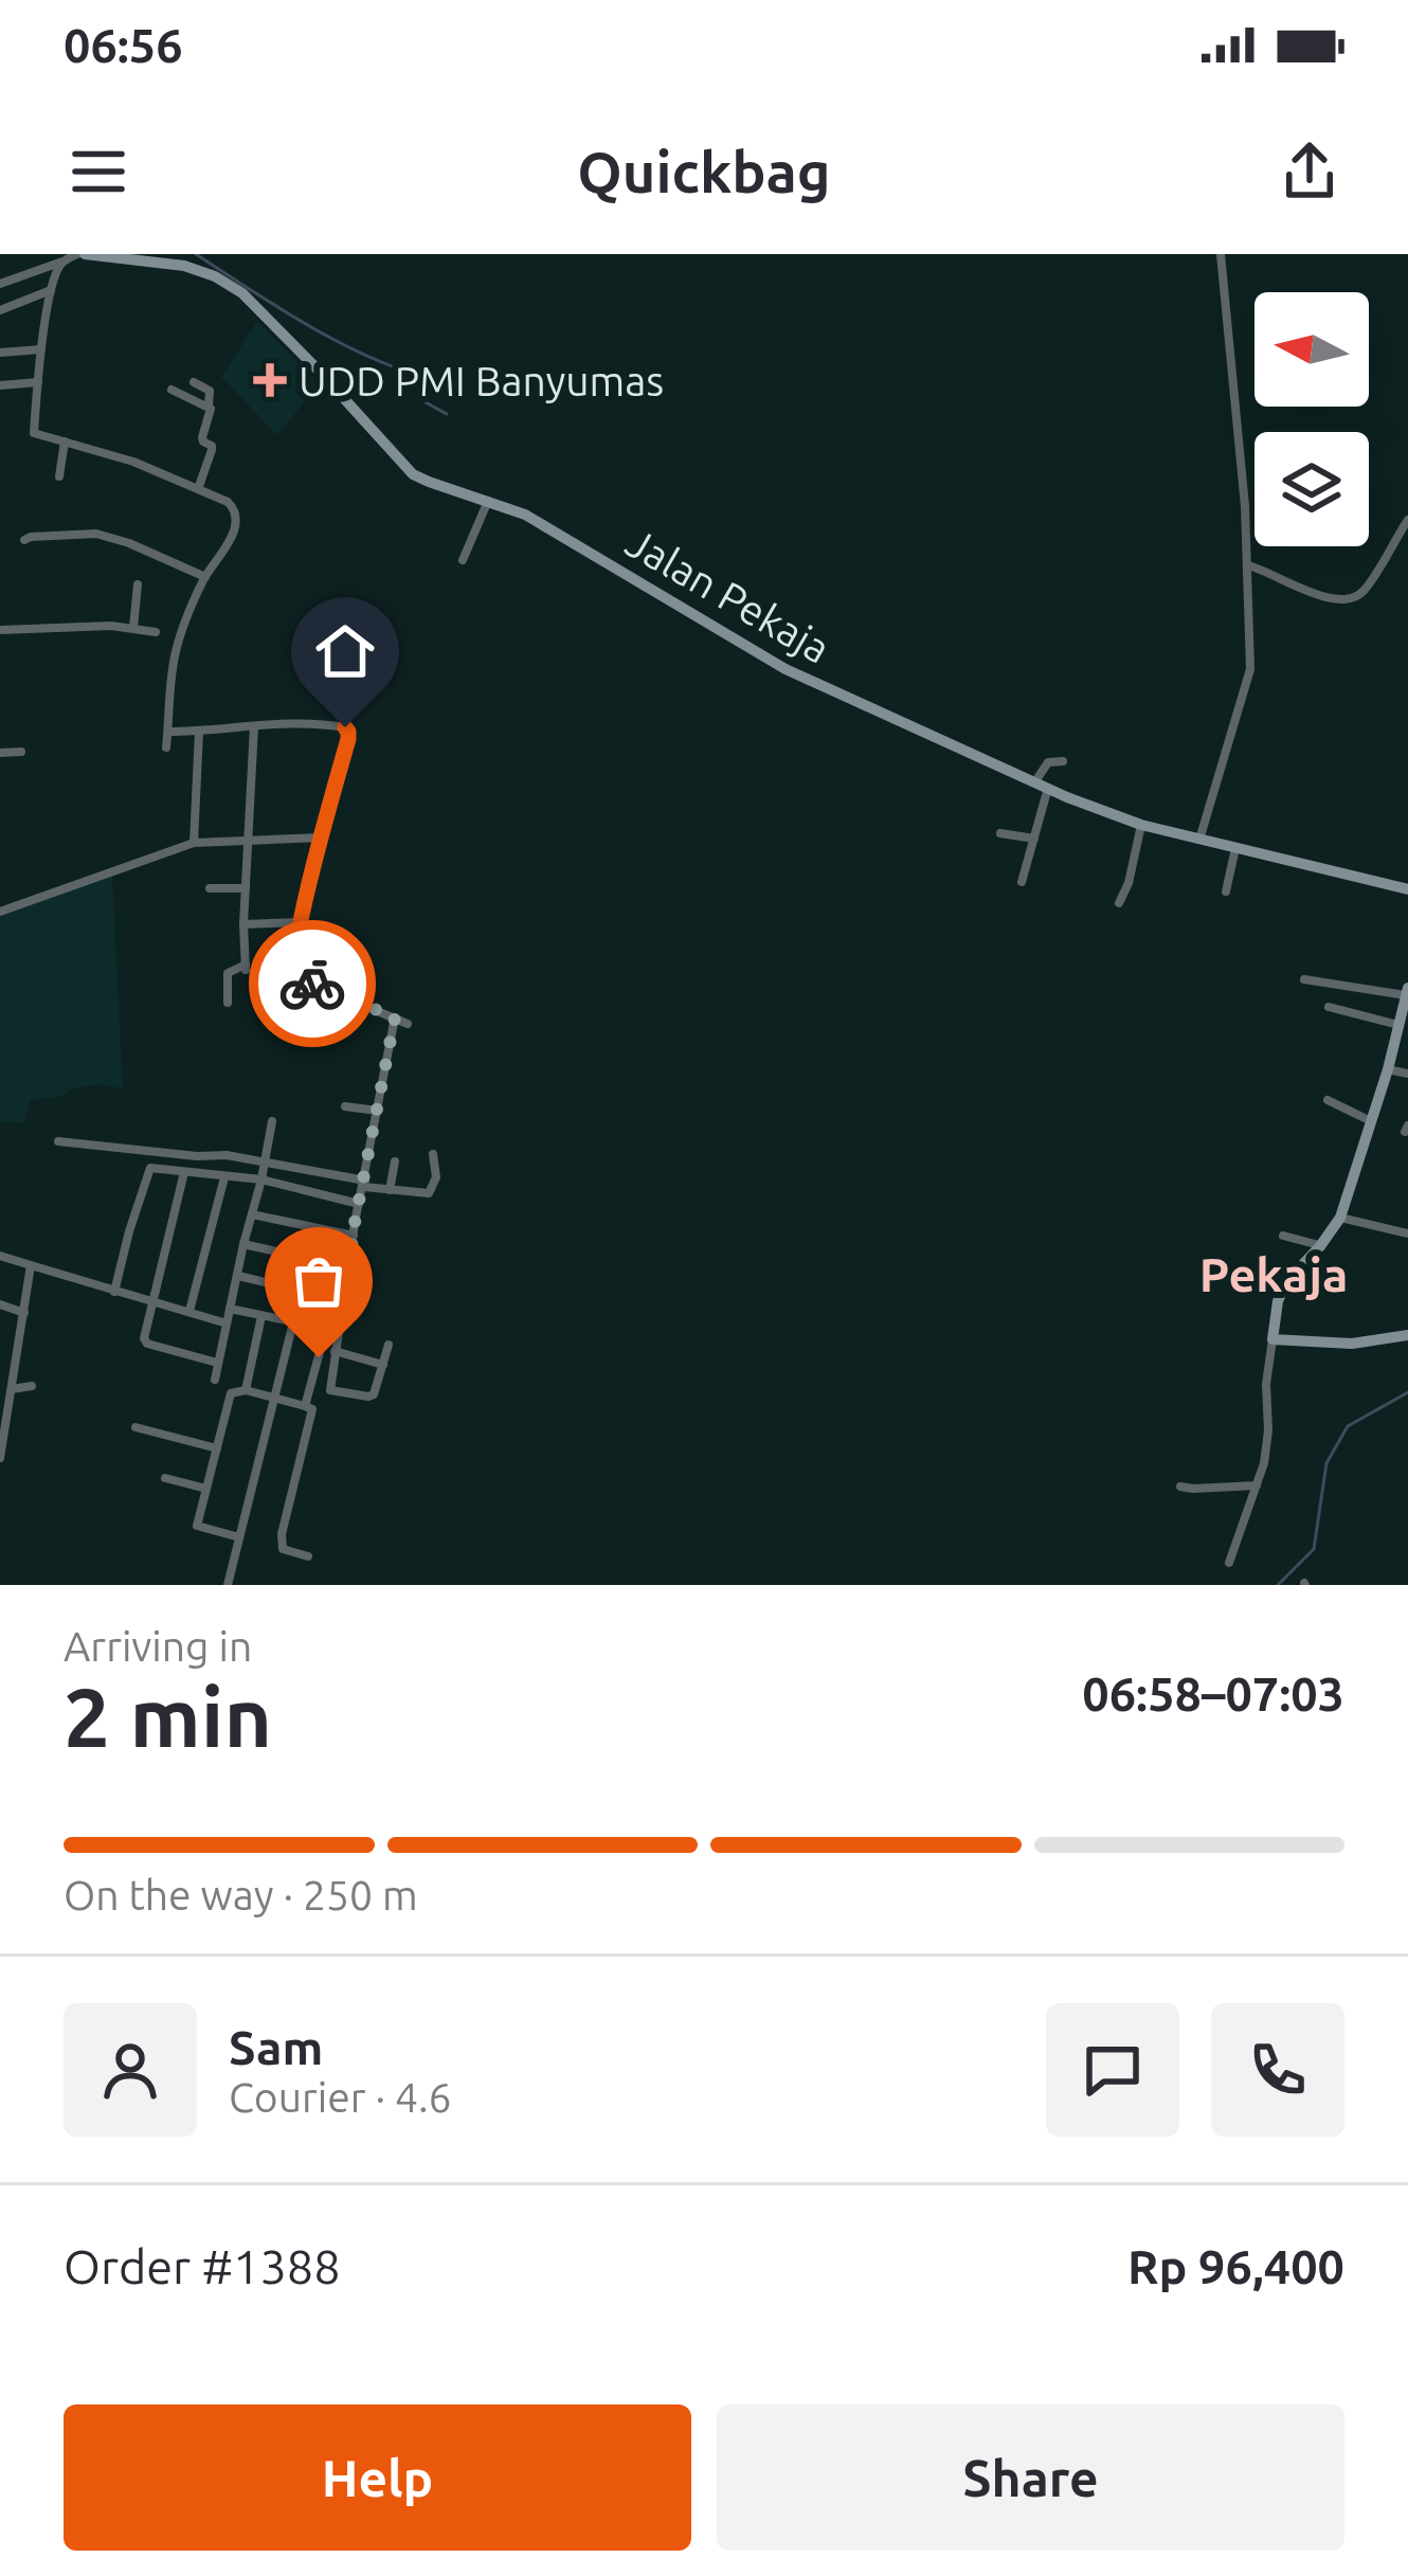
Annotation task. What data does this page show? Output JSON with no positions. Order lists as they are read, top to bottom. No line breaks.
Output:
{"streets":{"street":["Jalan Pekaja"]},"districts":["Pekaja"],"places":{"health":["UDD PMI Banyumas"]},"north":"left","page":{"status":"06:56","header":"Quickbag","heading":["2 min","Arriving in","06:58–07:03"],"panel":["Sam","Courier · 4.6","Order #1388","Rp 96,400"],"bar":"On the way · 250 m","buttons":["Help","Share"]}}
